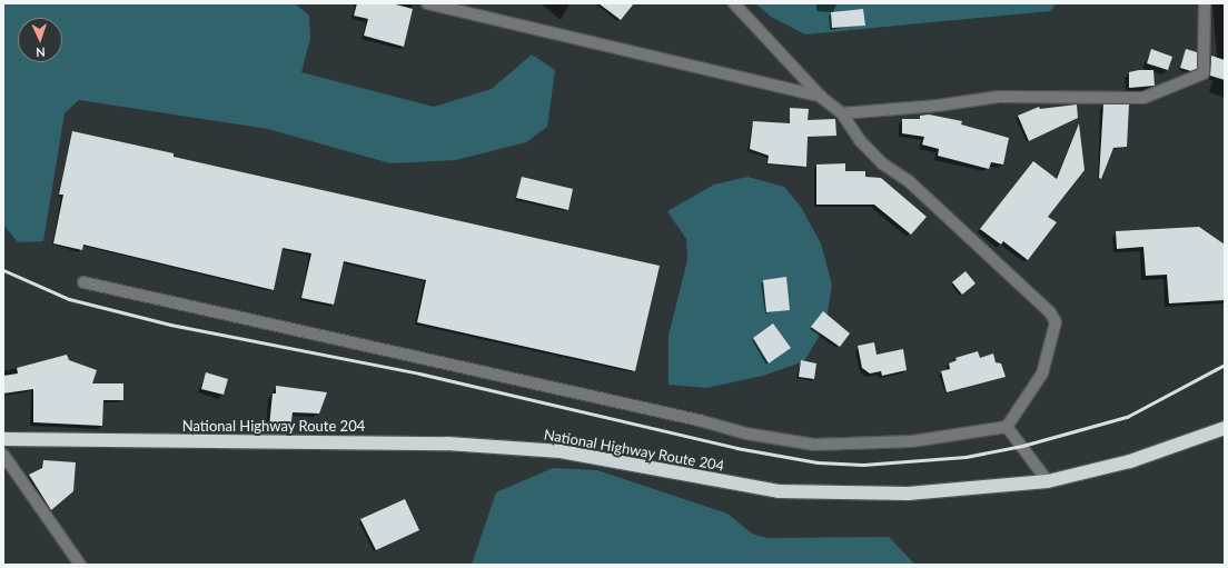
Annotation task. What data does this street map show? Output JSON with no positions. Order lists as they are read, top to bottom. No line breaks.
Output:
{"streets":{"highway":["National Highway Route 204"]},"north":"bottom"}
